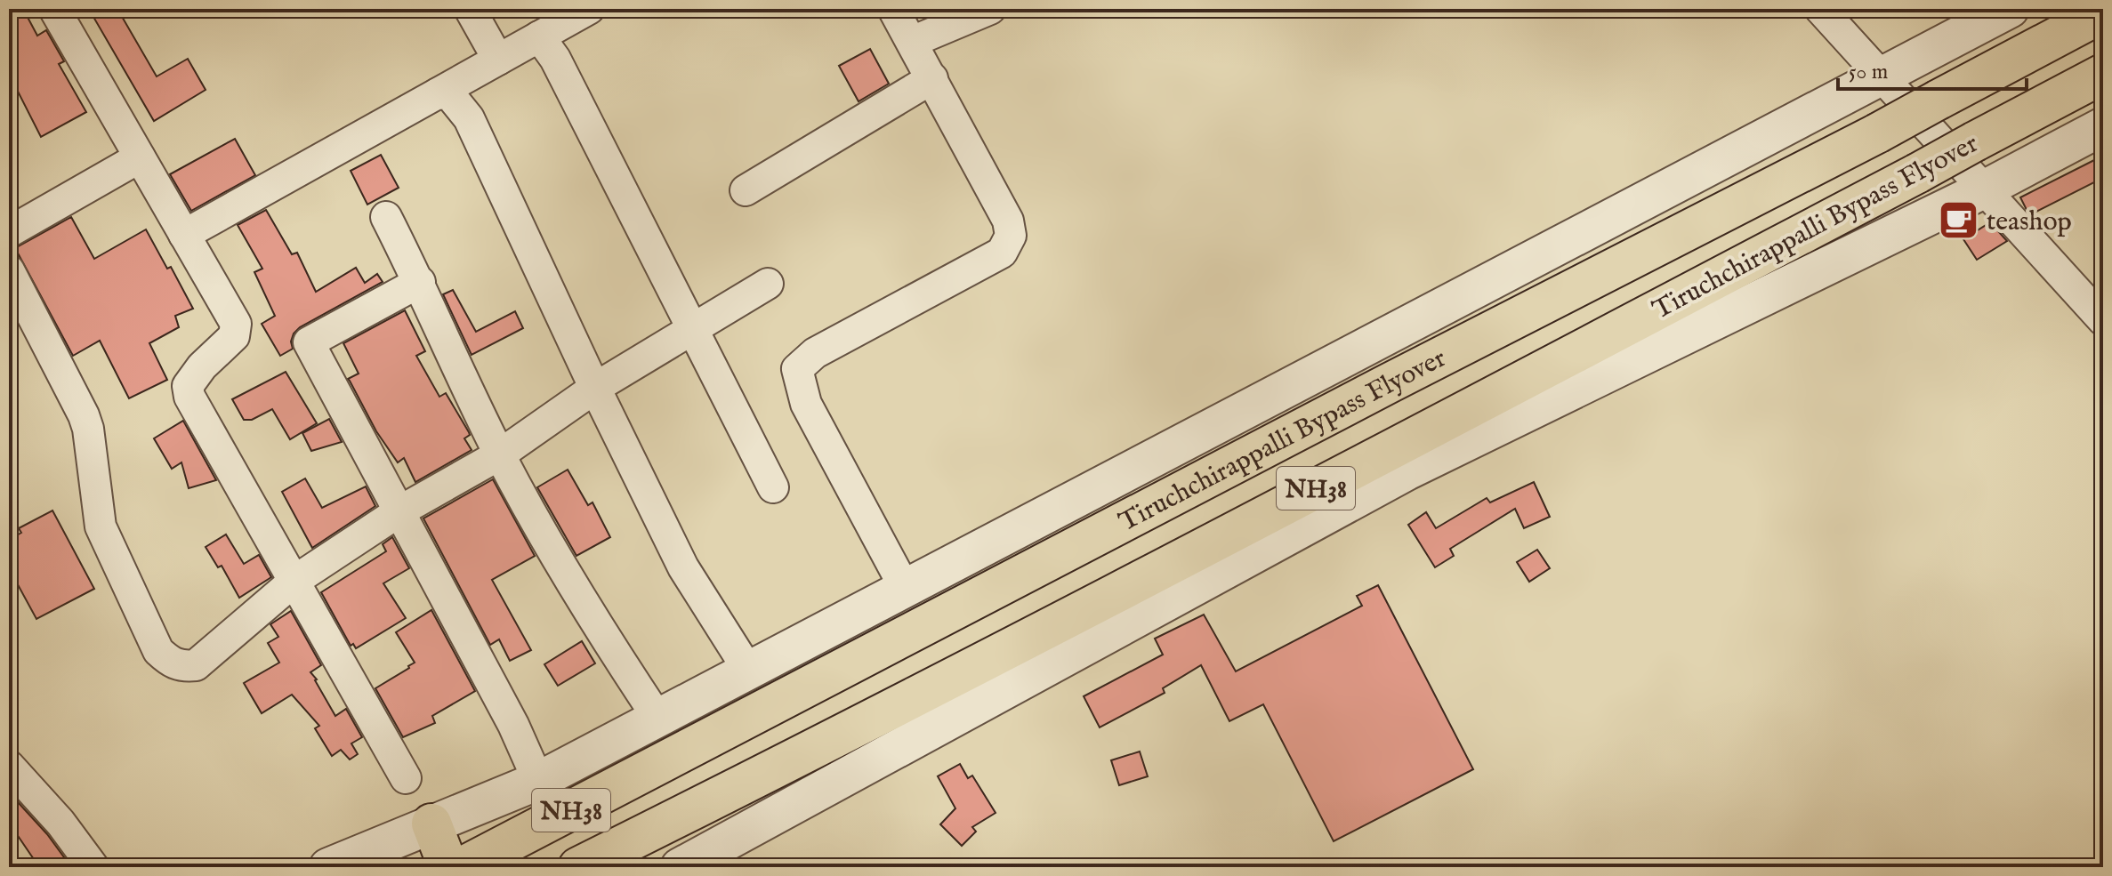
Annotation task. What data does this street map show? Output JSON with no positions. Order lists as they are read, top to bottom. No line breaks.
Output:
{"streets":{"highway":["Tiruchchirappalli Bypass Flyover","NH38"]},"places":{"cafe":["teashop"]},"scale_bar":"50 m"}
